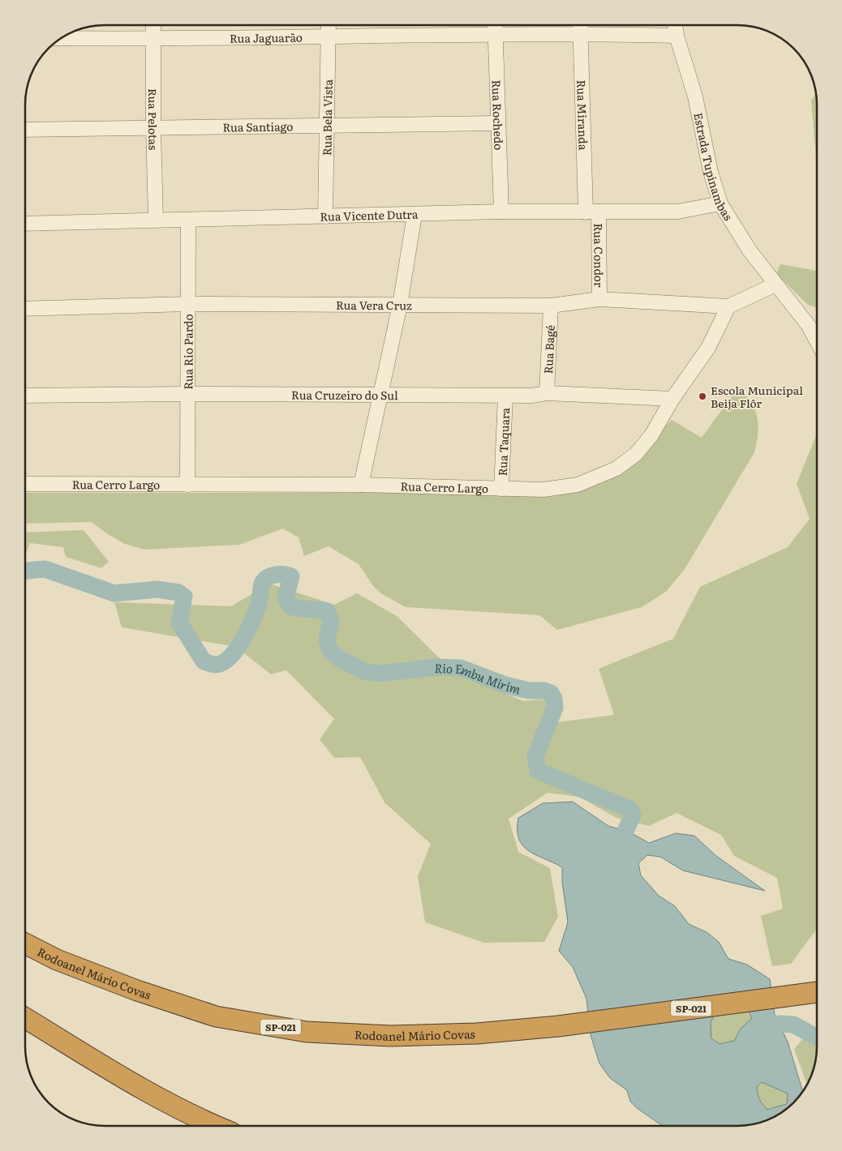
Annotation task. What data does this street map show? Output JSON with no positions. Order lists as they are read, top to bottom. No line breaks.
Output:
{"streets":{"highway":["Rodoanel Mário Covas","SP-021"],"street":["Rua Jaguarão","Rua Rochedo","Rua Miranda","Rua Bela Vista","Rua Pelotas","Rua Santiago","Estrada Tupinambas","Rua Vicente Dutra","Rua Condor","Rua Vera Cruz","Rua Bagé","Rua Rio Pardo","Rua Cruzeiro do Sul","Rua Taquara","Rua Cerro Largo"]},"crossings":[["Rua Jaguarão","Rua Rochedo"],["Rua Jaguarão","Rua Miranda"],["Rua Jaguarão","Rua Bela Vista"],["Rua Jaguarão","Rua Pelotas"],["Rua Jaguarão","Estrada Tupinambas"],["Rua Rochedo","Rua Santiago"],["Rua Rochedo","Rua Vicente Dutra"],["Rua Miranda","Rua Vicente Dutra"],["Rua Miranda","Rua Condor"],["Rua Bela Vista","Rua Santiago"],["Rua Bela Vista","Rua Vicente Dutra"],["Rua Pelotas","Rua Santiago"],["Rua Pelotas","Rua Vicente Dutra"],["Estrada Tupinambas","Rua Vicente Dutra"],["Rua Vicente Dutra","Rua Condor"],["Rua Vicente Dutra","Rua Rio Pardo"],["Rua Condor","Rua Vera Cruz"],["Rua Vera Cruz","Rua Bagé"],["Rua Vera Cruz","Rua Rio Pardo"],["Rua Vera Cruz","Rua Cerro Largo"],["Rua Bagé","Rua Cruzeiro do Sul"],["Rua Rio Pardo","Rua Cruzeiro do Sul"],["Rua Rio Pardo","Rua Cerro Largo"],["Rua Cruzeiro do Sul","Rua Taquara"],["Rua Cruzeiro do Sul","Rua Cerro Largo"],["Rua Taquara","Rua Cerro Largo"]],"water":["Rio Embu Mirim"],"places":["Escola Municipal Beija Flôr"]}
